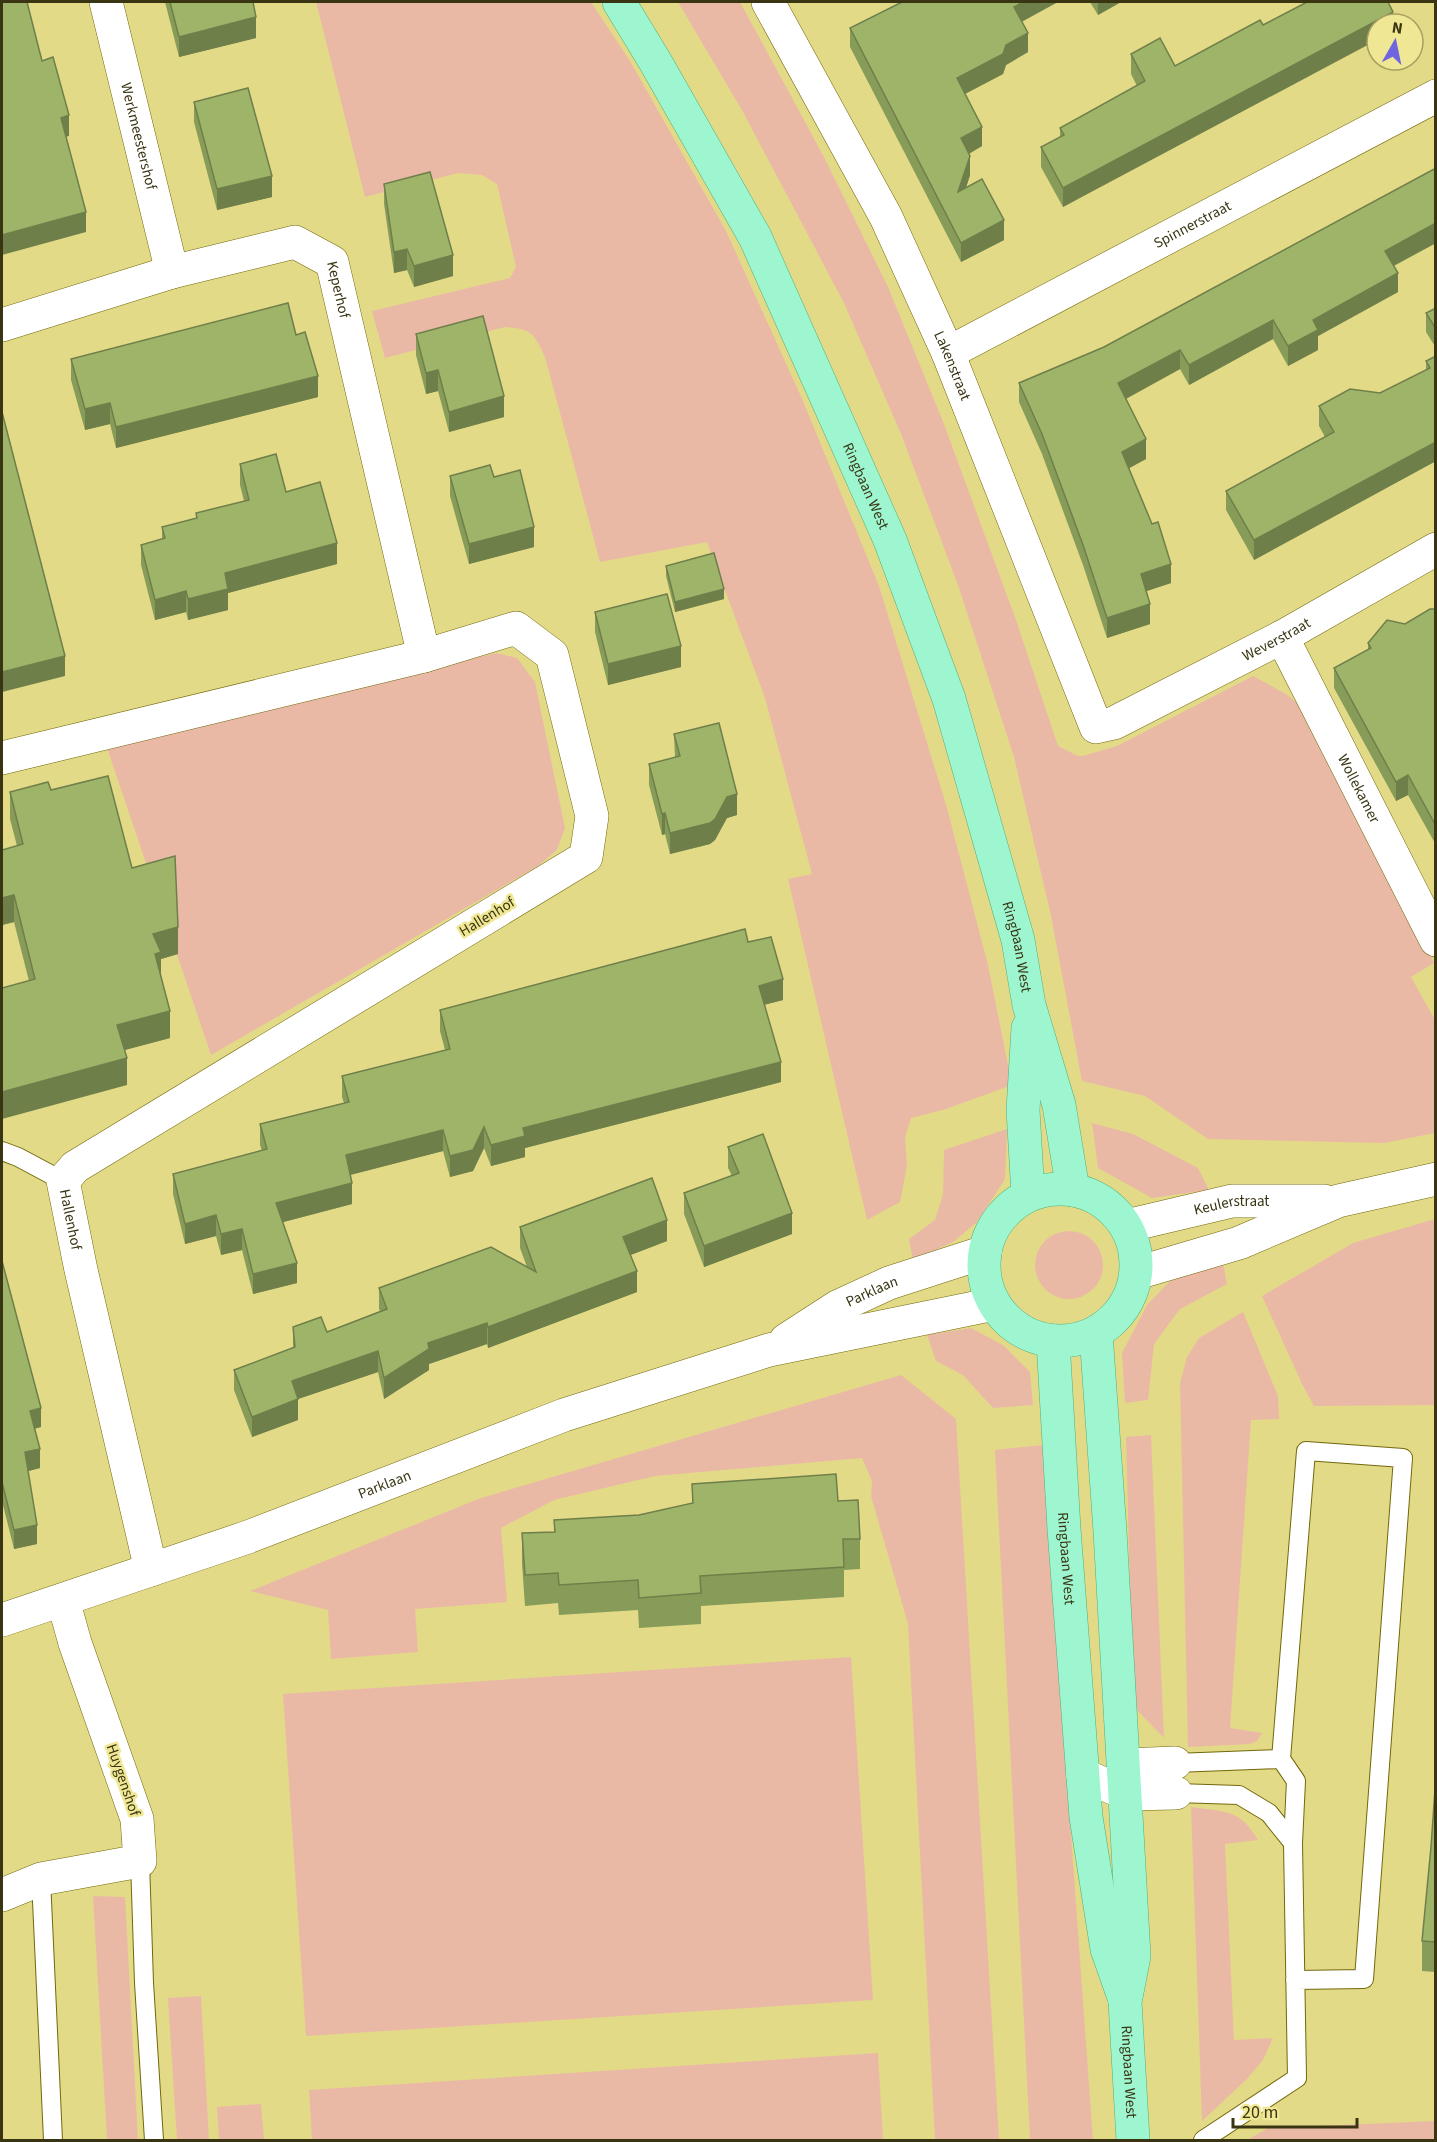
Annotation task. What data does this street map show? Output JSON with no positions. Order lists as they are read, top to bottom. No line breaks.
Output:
{"streets":{"main road":["Ringbaan West"],"street":["Werkmeestershof","Spinnerstraat","Keperhof","Lakenstraat","Weverstraat","Wollekamer","Hallenhof","Keulerstraat","Parklaan","Huygenshof"]},"crossings":[["Werkmeestershof","Keperhof"],["Spinnerstraat","Lakenstraat"],["Keperhof","Hallenhof"],["Lakenstraat","Weverstraat"],["Ringbaan West","Keulerstraat"],["Ringbaan West","Parklaan"],["Weverstraat","Wollekamer"],["Hallenhof","Parklaan"],["Keulerstraat","Parklaan"],["Parklaan","Huygenshof"]],"scale_bar":"20 m","north":"top"}
